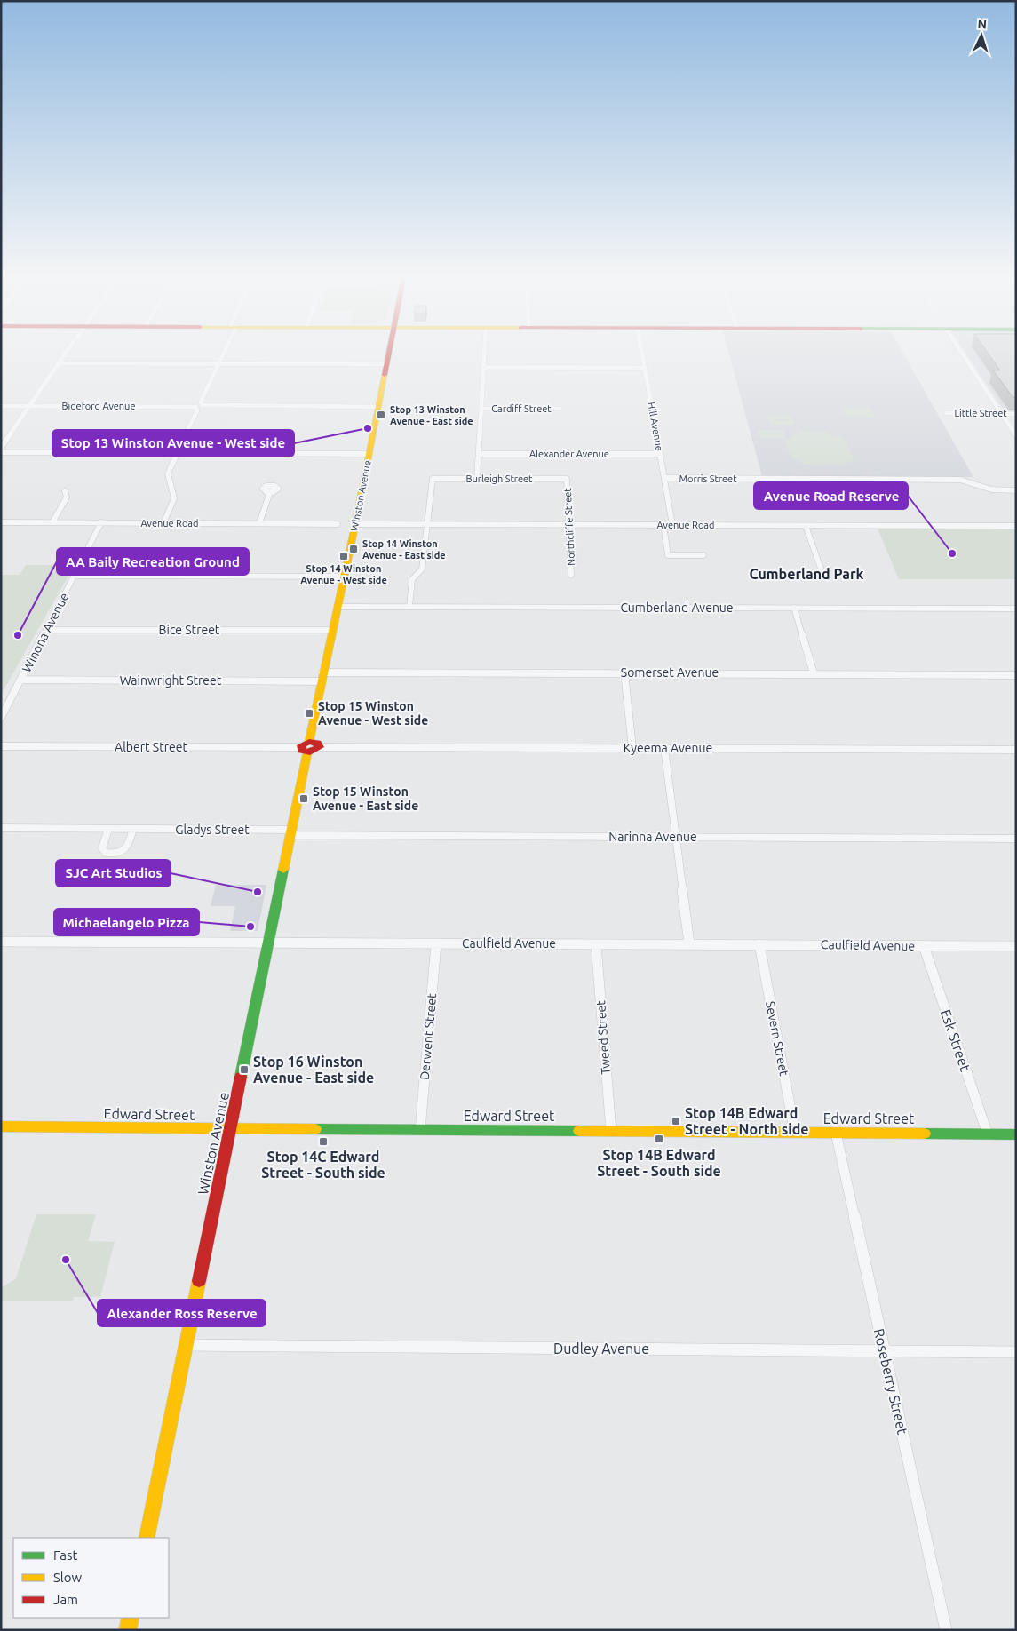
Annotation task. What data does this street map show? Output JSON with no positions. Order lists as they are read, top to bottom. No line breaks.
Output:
{"streets":{"main road":["Winston Avenue","Edward Street"],"street":["Bideford Avenue","Cardiff Street","Little Street","Hill Avenue","Alexander Avenue","Burleigh Street","Morris Street","Avenue Road","Northcliffe Street","Cumberland Avenue","Bice Street","Winona Avenue","Somerset Avenue","Wainwright Street","Albert Street","Kyeema Avenue","Gladys Street","Narinna Avenue","Caulfield Avenue","Derwent Street","Tweed Street","Severn Street","Esk Street","Dudley Avenue","Roseberry Street"]},"crossings":[["Hill Avenue","Alexander Avenue"],["Hill Avenue","Morris Street"],["Hill Avenue","Avenue Road"],["Burleigh Street","Avenue Road"],["Burleigh Street","Northcliffe Street"],["Winston Avenue","Avenue Road"],["Winston Avenue","Cumberland Avenue"],["Winston Avenue","Bice Street"],["Winston Avenue","Somerset Avenue"],["Winston Avenue","Wainwright Street"],["Winston Avenue","Albert Street"],["Winston Avenue","Gladys Street"],["Winston Avenue","Narinna Avenue"],["Winston Avenue","Caulfield Avenue"],["Winston Avenue","Edward Street"],["Winston Avenue","Dudley Avenue"],["Avenue Road","Northcliffe Street"],["Avenue Road","Winona Avenue"],["Bice Street","Winona Avenue"],["Winona Avenue","Wainwright Street"],["Somerset Avenue","Wainwright Street"],["Gladys Street","Narinna Avenue"],["Caulfield Avenue","Derwent Street"],["Caulfield Avenue","Tweed Street"],["Caulfield Avenue","Severn Street"],["Caulfield Avenue","Esk Street"],["Derwent Street","Edward Street"],["Tweed Street","Edward Street"],["Severn Street","Edward Street"],["Esk Street","Edward Street"],["Edward Street","Roseberry Street"],["Dudley Avenue","Roseberry Street"]],"districts":["Cumberland Park"],"places":{"transit":["Stop 13 Winston Avenue - East side","Stop 14 Winston Avenue - East side","Stop 14 Winston Avenue - West side","Stop 15 Winston Avenue - West side","Stop 15 Winston Avenue - East side","Stop 16 Winston Avenue - East side","Stop 14B Edward Street - North side","Stop 14B Edward Street - South side","Stop 14C Edward Street - South side"],"other":["Stop 13 Winston Avenue - West side","Avenue Road Reserve","AA Baily Recreation Ground","SJC Art Studios","Michaelangelo Pizza","Alexander Ross Reserve"]},"legend":["Fast","Slow","Jam"],"north":"top"}
